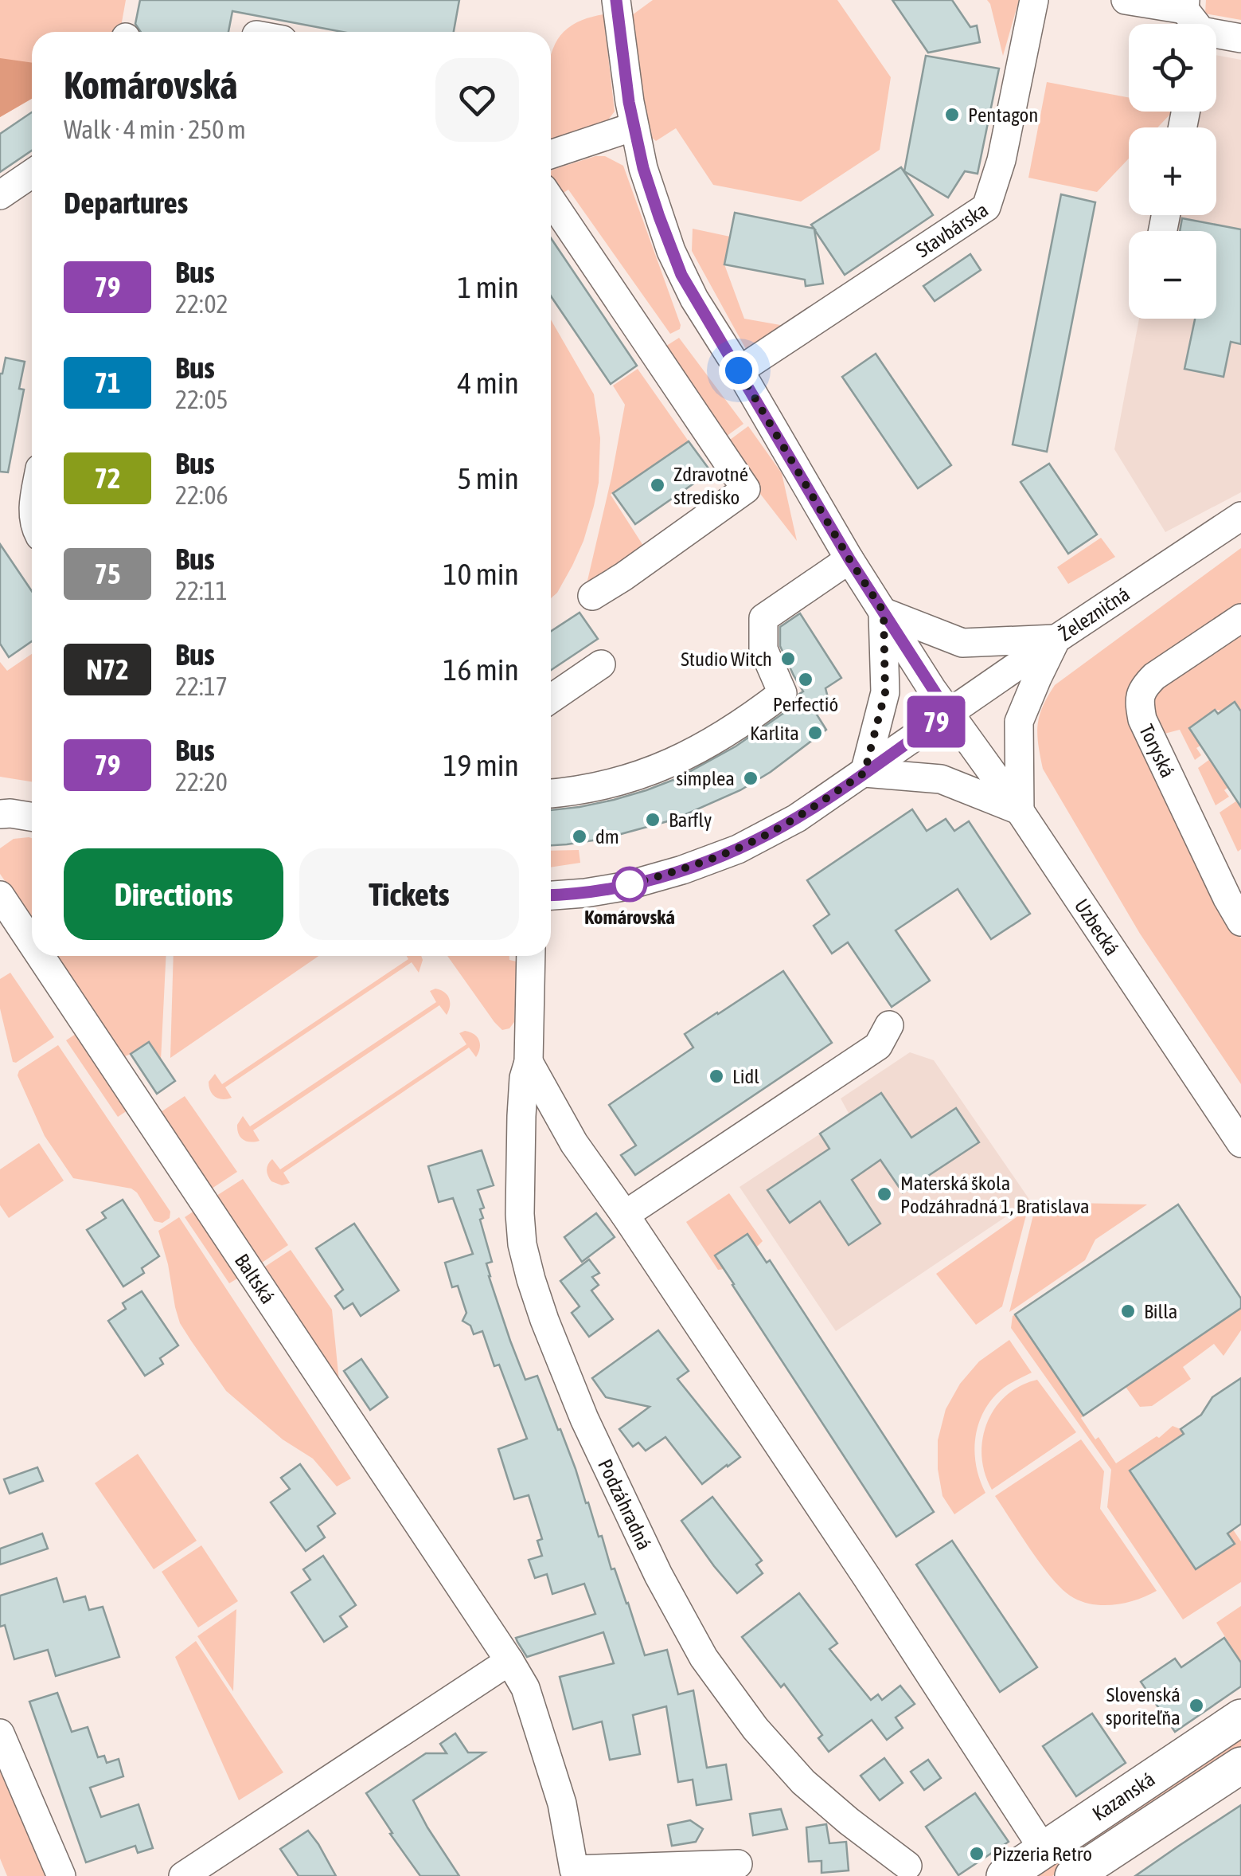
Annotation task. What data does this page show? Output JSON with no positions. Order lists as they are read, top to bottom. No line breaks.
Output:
{"streets":{"main road":["Kazanská"],"street":["Stavbárska","Železničná","Toryská","Uzbecká","Baltská","Podzáhradná"]},"crossings":[["Stavbárska","Uzbecká"],["Železničná","Uzbecká"]],"places":["Pentagon","Zdravotné stredisko","Studio Witch","Perfectió","Karlita","simplea","Barfly","dm","Komárovská","Lidl","Materská škola Podzáhradná 1, Bratislava","Billa","Slovenská sporiteľňa","Pizzeria Retro"],"lines":["bus line 79"],"page":{"on_map":"79","map_buttons":["+","−"],"heading":[["Komárovská","Walk · 4 min · 250 m"],"Departures"],"list":[{"mark":"79","name":"Bus","note":"22:02","value":"1 min"},{"mark":"71","name":"Bus","note":"22:05","value":"4 min"},{"mark":"72","name":"Bus","note":"22:06","value":"5 min"},{"mark":"75","name":"Bus","note":"22:11","value":"10 min"},{"mark":"N72","name":"Bus","note":"22:17","value":"16 min"},{"mark":"79","name":"Bus","note":"22:20","value":"19 min"}],"buttons":["Directions","Tickets"]}}
